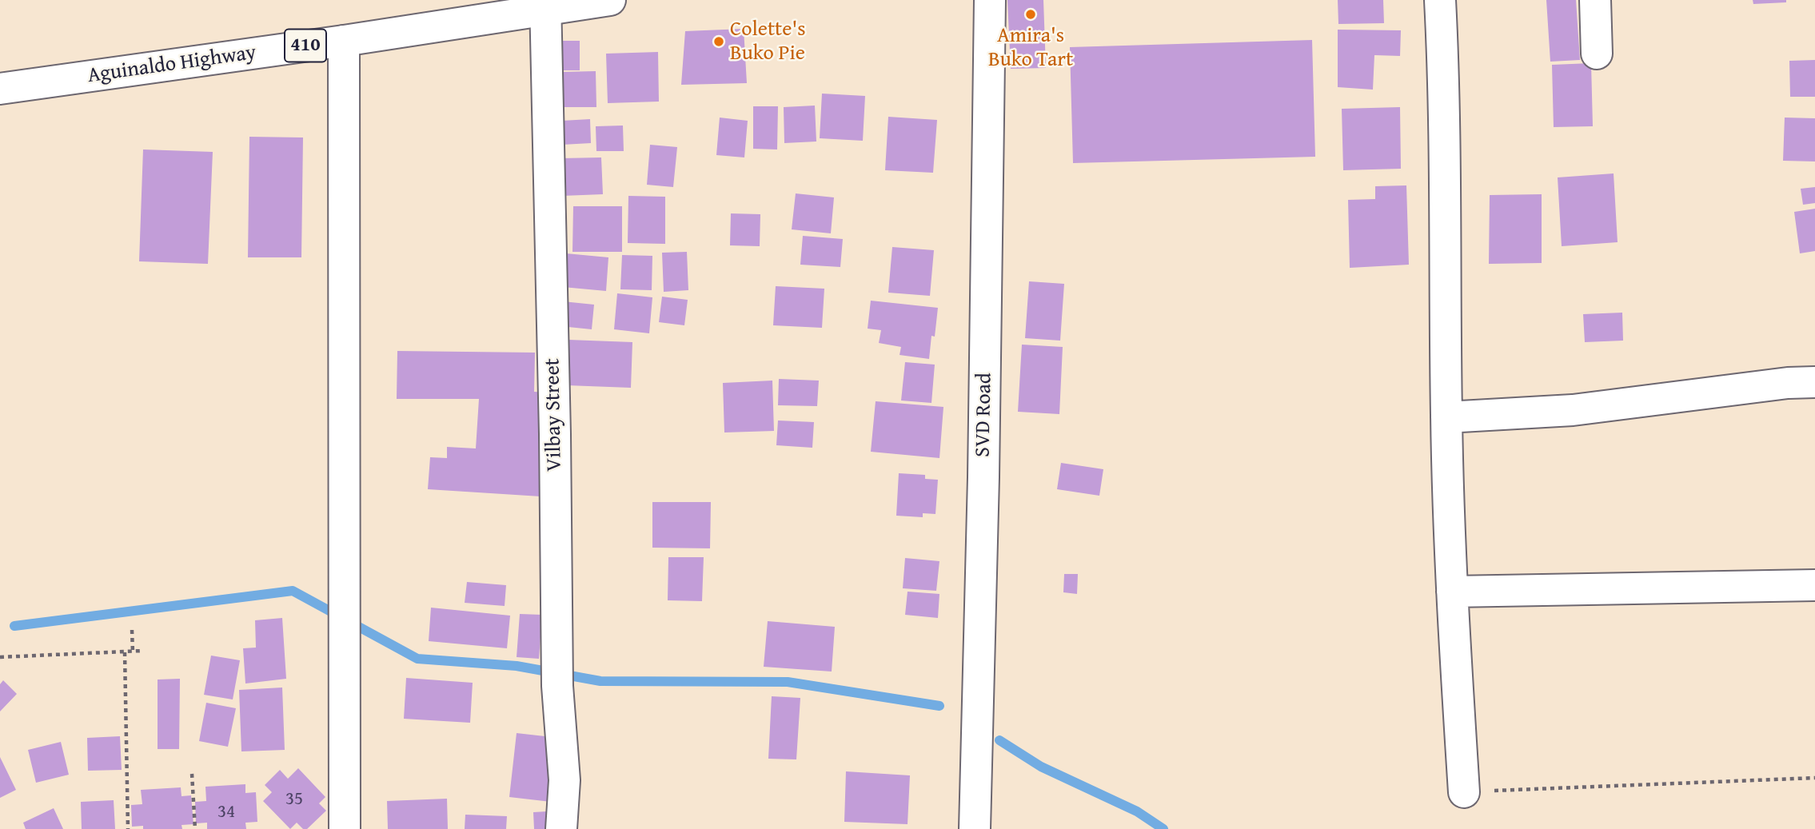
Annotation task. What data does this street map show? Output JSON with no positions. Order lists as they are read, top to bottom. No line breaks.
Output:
{"streets":{"street":["410","Aguinaldo Highway","Vilbay Street","SVD Road"]},"crossings":[["Aguinaldo Highway","Vilbay Street"]],"places":["Amira's Buko Tart","Colette's Buko Pie"],"house_numbers":["35","34"]}
